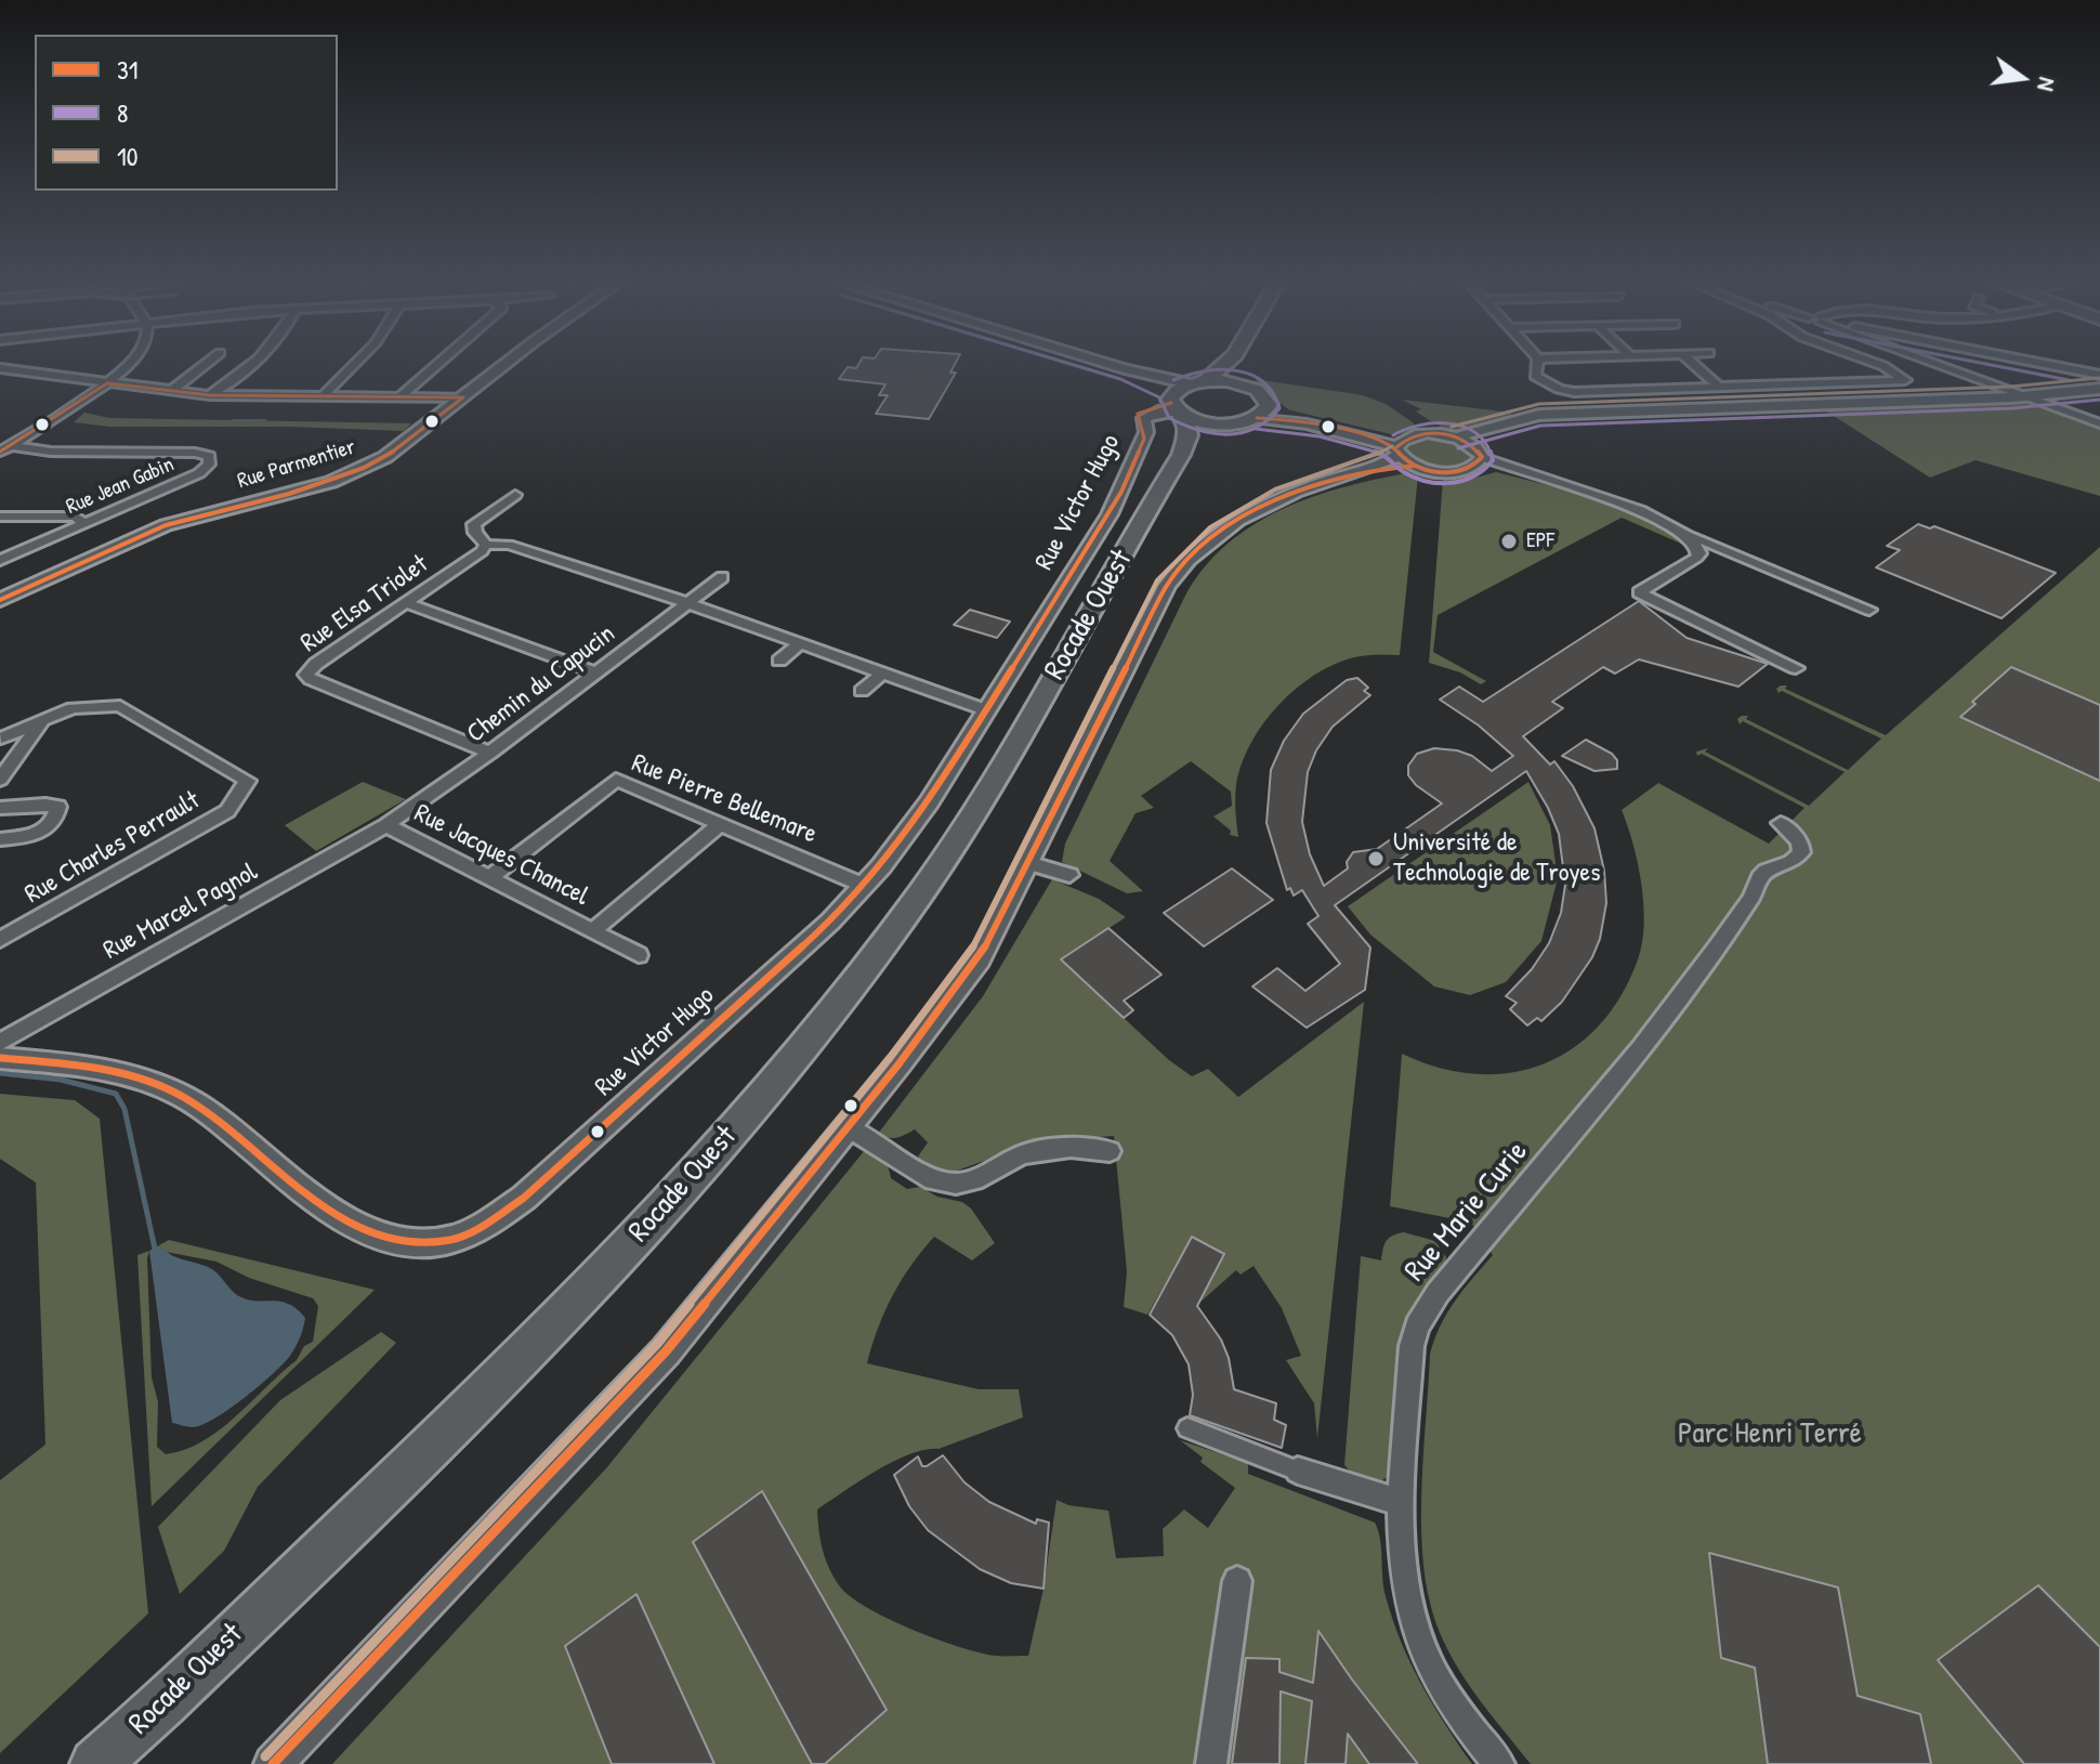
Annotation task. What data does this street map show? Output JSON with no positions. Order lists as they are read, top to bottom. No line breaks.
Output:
{"streets":{"main road":["Rocade Ouest"],"street":["Rue Parmentier","Rue Jean Gabin","Rue Victor Hugo","Rue Elsa Triolet","Chemin du Capucin","Rue Pierre Bellemare","Rue Charles Perrault","Rue Jacques Chancel","Rue Marcel Pagnol","Rue Marie Curie"]},"crossings":[["Rue Victor Hugo","Rocade Ouest"],["Rue Victor Hugo","Rue Pierre Bellemare"],["Rue Elsa Triolet","Chemin du Capucin"],["Chemin du Capucin","Rue Jacques Chancel"],["Chemin du Capucin","Rue Marcel Pagnol"],["Rue Pierre Bellemare","Rue Jacques Chancel"],["Rue Jacques Chancel","Rue Marcel Pagnol"]],"parks":["Parc Henri Terré"],"places":["EPF","Université de Technologie de Troyes"],"lines":["transit line 8","transit line 10","transit line 31"],"legend":["31","8","10"],"north":"right"}
